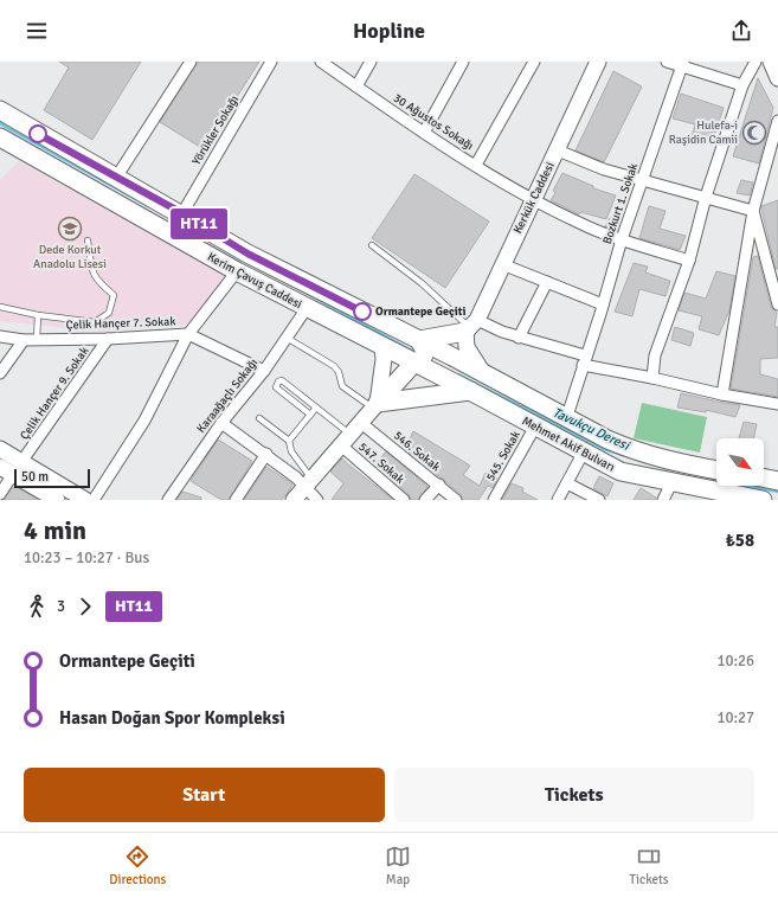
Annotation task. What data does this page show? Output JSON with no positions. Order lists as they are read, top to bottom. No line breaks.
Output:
{"streets":{"main road":["Kerim Çavuş Caddesi","Mehmet Akif Bulvarı"],"street":["30 Ağustos Sokağı","Yörükler Sokağı","Kerkük Caddesi","Bozkurt 1. Sokak","Çelik Hançer 7. Sokak","Çelik Hançer 9. Sokak","Karaağaçlı Sokağı","546. Sokak","545. Sokak","547. Sokak"]},"crossings":[["30 Ağustos Sokağı","Kerkük Caddesi"],["30 Ağustos Sokağı","Bozkurt 1. Sokak"],["Yörükler Sokağı","Mehmet Akif Bulvarı"],["Bozkurt 1. Sokak","Mehmet Akif Bulvarı"],["Kerim Çavuş Caddesi","Karaağaçlı Sokağı"],["Kerim Çavuş Caddesi","Mehmet Akif Bulvarı"],["Çelik Hançer 7. Sokak","Çelik Hançer 9. Sokak"],["Çelik Hançer 7. Sokak","Karaağaçlı Sokağı"],["Mehmet Akif Bulvarı","545. Sokak"],["546. Sokak","547. Sokak"]],"water":["Tavukçu Deresi"],"places":{"mosque":["Hulefa-i Raşidin Camii"],"school or university":["Dede Korkut Anadolu Lisesi"],"other":["Ormantepe Geçiti"]},"lines":["bus line HT11"],"scale_bar":"50 m","north":"bottom right","page":{"header":"Hopline","on_map":"HT11","scale":"50 m","heading":["4 min","10:23 – 10:27 · Bus","₺58"],"legs":["3","HT11"],"list":[{"name":"Ormantepe Geçiti","value":"10:26"},{"name":"Hasan Doğan Spor Kompleksi","value":"10:27"}],"buttons":["Start","Tickets"],"tabs":["Directions","Map","Tickets"]}}
